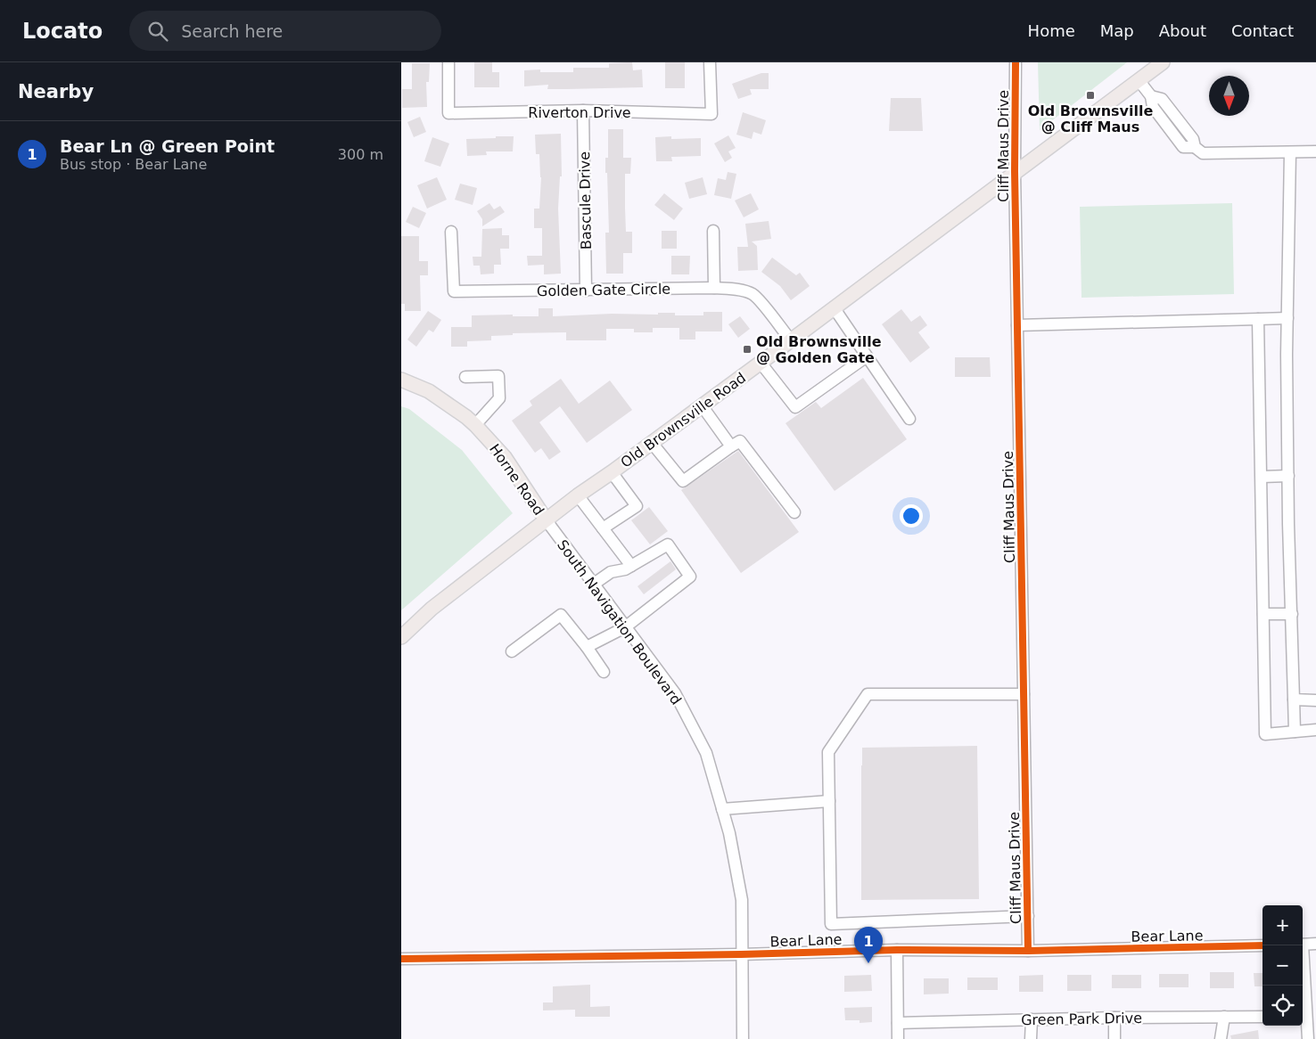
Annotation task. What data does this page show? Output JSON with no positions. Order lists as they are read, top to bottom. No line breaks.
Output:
{"streets":{"main road":["Old Brownsville Road","Horne Road"],"street":["Riverton Drive","Cliff Maus Drive","Bascule Drive","Golden Gate Circle","South Navigation Boulevard","Bear Lane","Green Park Drive"]},"crossings":[["Riverton Drive","Bascule Drive"],["Cliff Maus Drive","Old Brownsville Road"],["Cliff Maus Drive","Bear Lane"],["Bascule Drive","Golden Gate Circle"],["Golden Gate Circle","Old Brownsville Road"],["Old Brownsville Road","Horne Road"],["Old Brownsville Road","South Navigation Boulevard"],["Horne Road","South Navigation Boulevard"],["South Navigation Boulevard","Bear Lane"]],"places":{"transit":["Old Brownsville @ Cliff Maus","Old Brownsville @ Golden Gate"]},"north":"bottom","page":{"header":"Locato","search":"Search here","nav":["Home","Map","About","Contact"],"heading":"Nearby","list":[{"mark":"1","name":"Bear Ln @ Green Point","note":"Bus stop · Bear Lane","value":"300 m"}],"map_buttons":["+","−"],"pins":"1"}}
